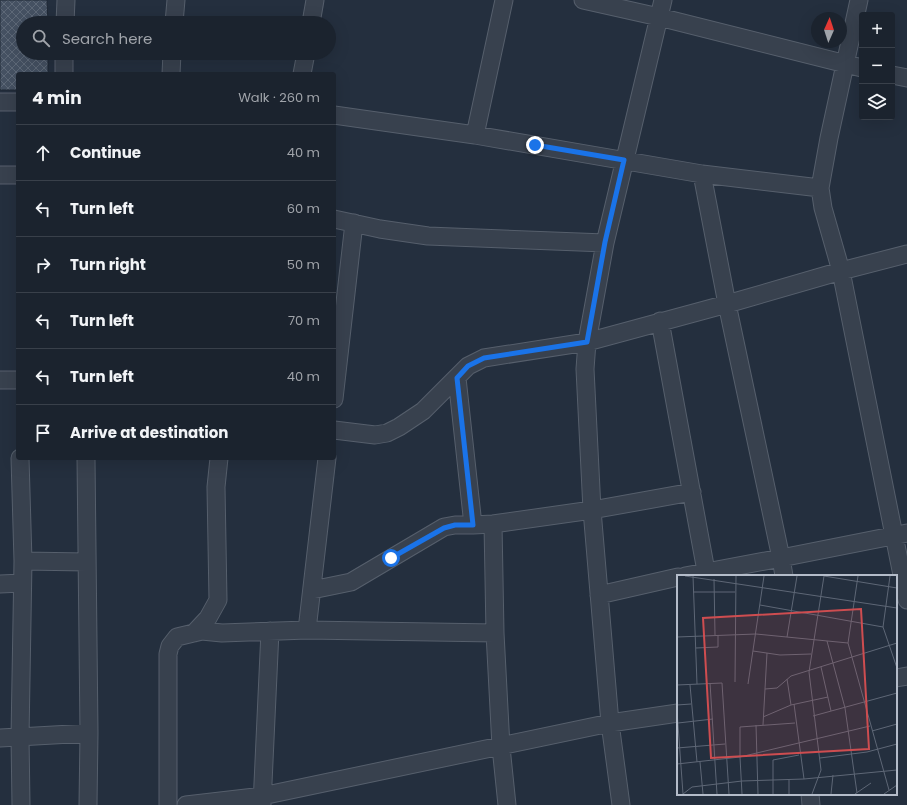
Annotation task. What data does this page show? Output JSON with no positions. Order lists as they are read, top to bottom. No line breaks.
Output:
{"north":"top","page":{"map_buttons":["+","−"],"search":"Search here","heading":["4 min","Walk · 260 m"],"list":[["Continue","40 m"],["Turn left","60 m"],["Turn right","50 m"],["Turn left","70 m"],["Turn left","40 m"],"Arrive at destination"]}}
